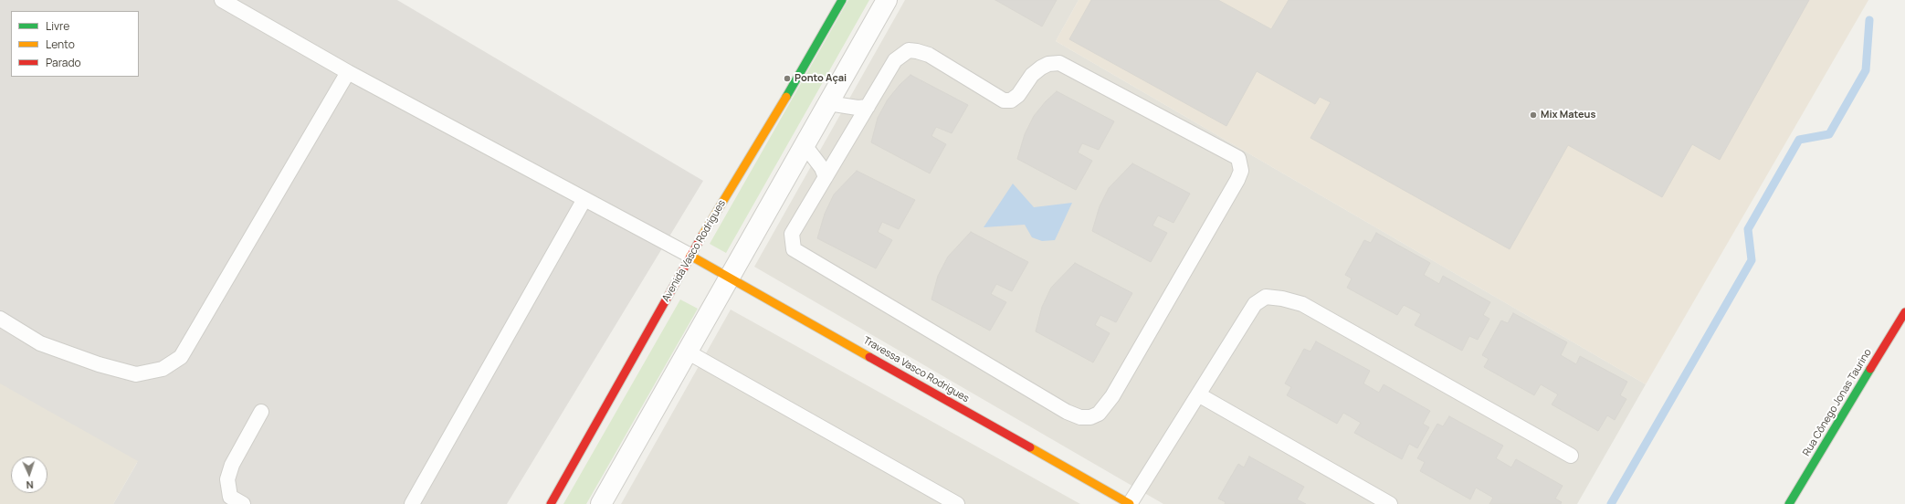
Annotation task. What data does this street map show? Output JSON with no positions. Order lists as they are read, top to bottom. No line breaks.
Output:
{"streets":{"street":["Avenida Vasco Rodrigues","Travessa Vasco Rodrigues","Rua Cônego Jonas Taurino"]},"crossings":[["Avenida Vasco Rodrigues","Travessa Vasco Rodrigues"]],"places":["Ponto Açai","Mix Mateus"],"legend":["Livre","Lento","Parado"],"north":"bottom"}
